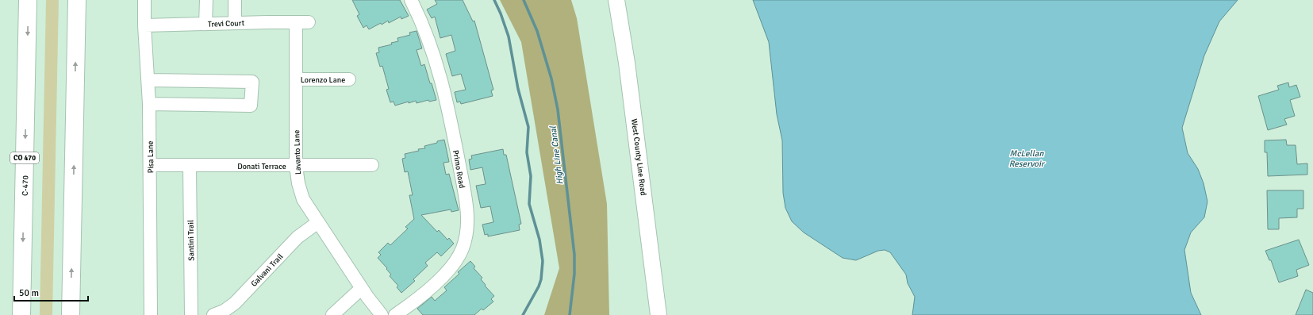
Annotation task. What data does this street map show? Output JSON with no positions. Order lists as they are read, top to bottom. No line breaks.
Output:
{"streets":{"highway":["CO 470","C-470"],"main road":["West County Line Road"],"street":["Trevi Court","Lorenzo Lane","Lavanto Lane","Pisa Lane","Donati Terrace","Primo Road","Santini Trail","Galvani Trail"]},"crossings":[["Trevi Court","Lavanto Lane"],["Trevi Court","Pisa Lane"],["Lorenzo Lane","Lavanto Lane"],["Lavanto Lane","Donati Terrace"],["Lavanto Lane","Galvani Trail"],["Pisa Lane","Donati Terrace"],["Donati Terrace","Santini Trail"]],"water":["McLellan Reservoir","High Line Canal"],"scale_bar":"50 m"}
